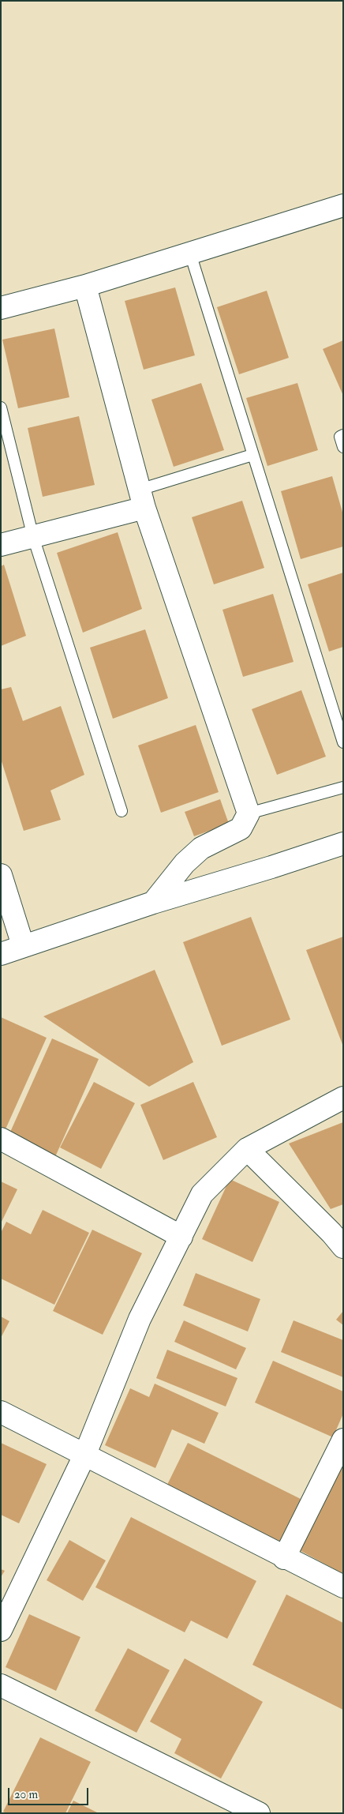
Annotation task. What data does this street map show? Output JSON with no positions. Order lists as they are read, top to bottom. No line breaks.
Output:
{"scale_bar":"20 m"}
